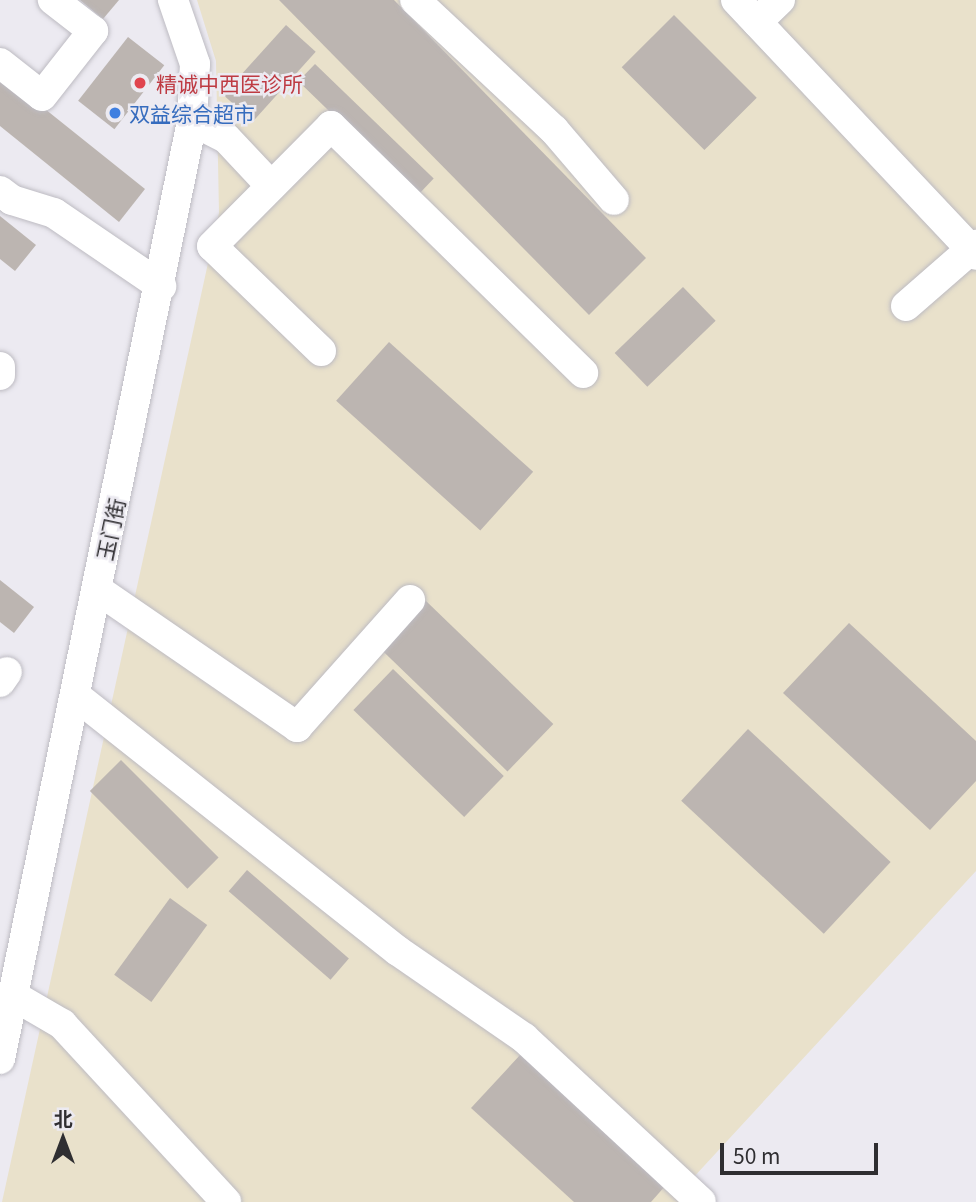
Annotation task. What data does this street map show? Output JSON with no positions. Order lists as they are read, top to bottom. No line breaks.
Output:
{"streets":{"street":["玉门街"]},"places":["精诚中西医诊所","双益综合超市"],"scale_bar":"50 m","north":"top"}
